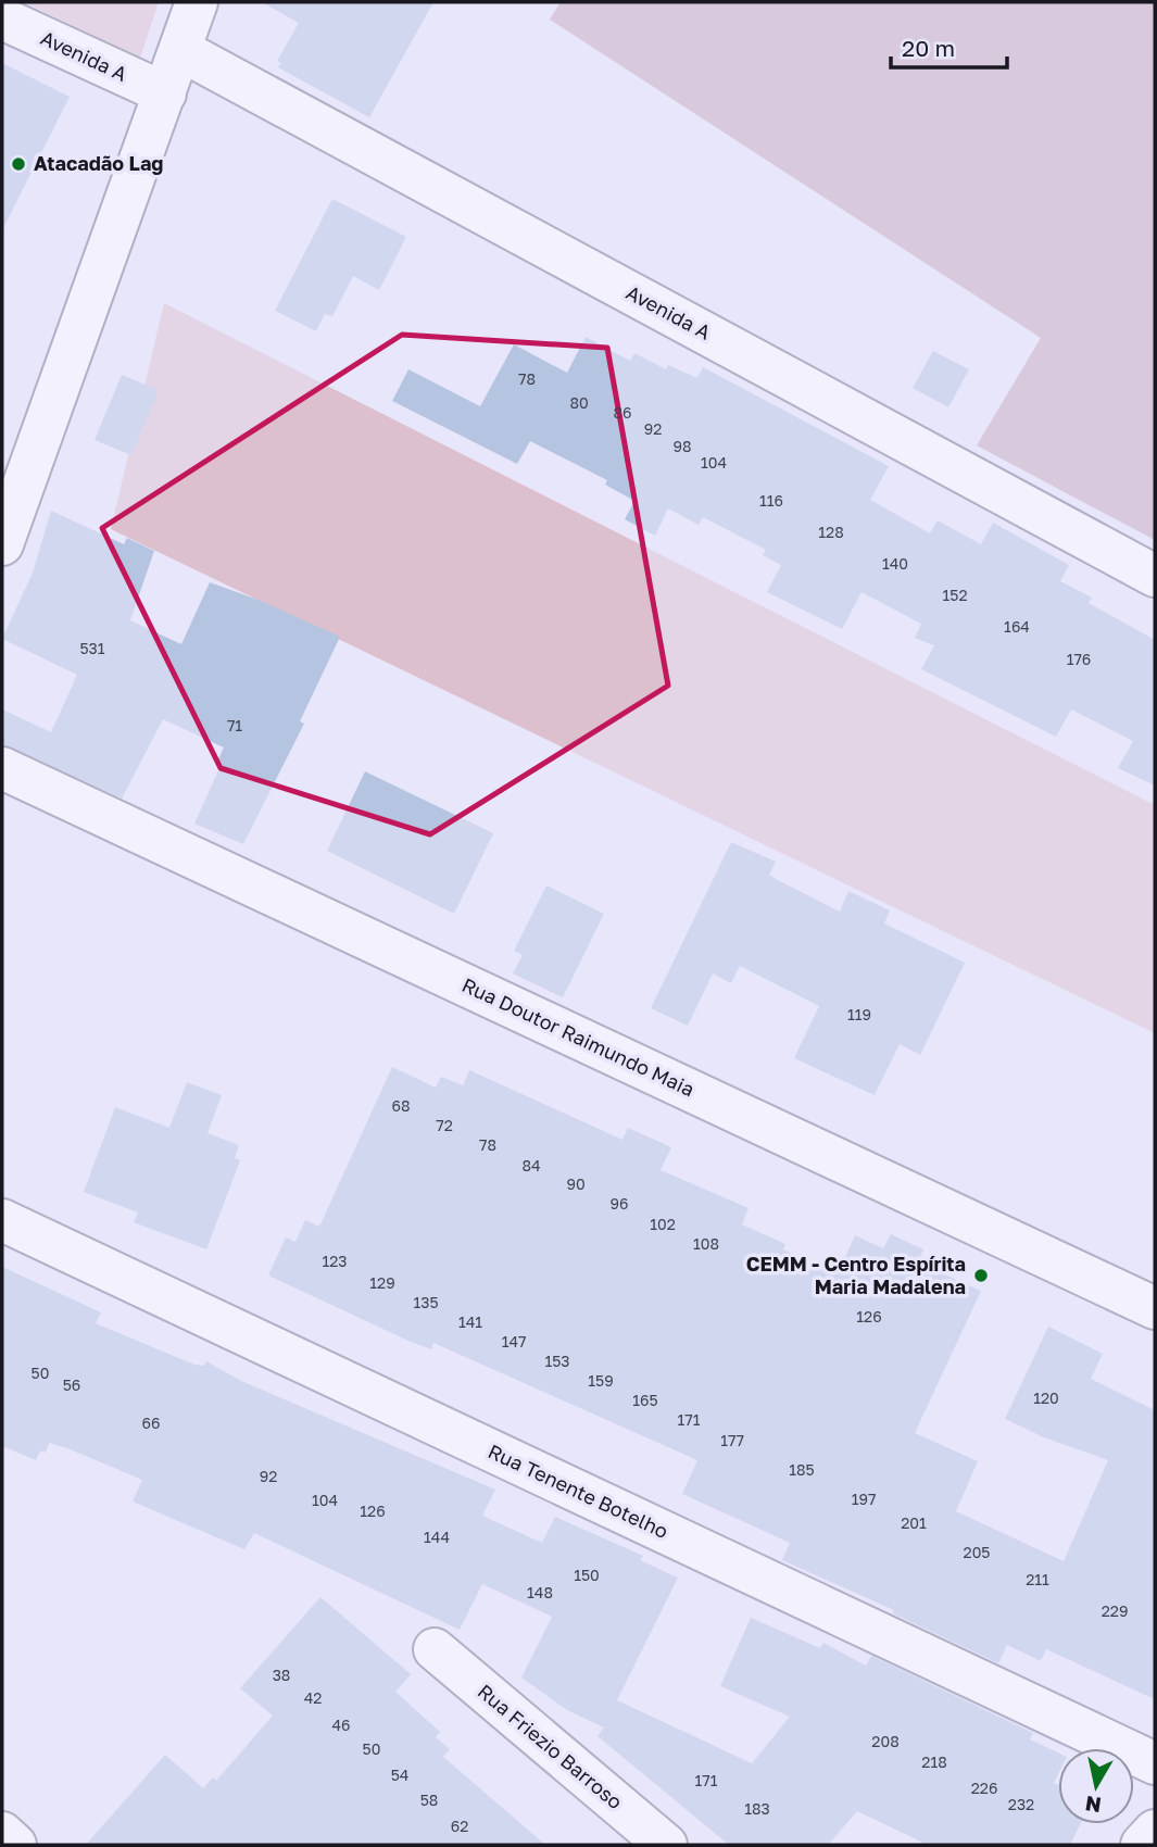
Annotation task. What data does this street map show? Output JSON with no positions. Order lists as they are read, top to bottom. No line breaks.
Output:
{"streets":{"street":["Avenida A","Rua Doutor Raimundo Maia","Rua Tenente Botelho","Rua Friezio Barroso"]},"places":["Atacadão Lag","CEMM - Centro Espírita Maria Madalena"],"house_numbers":["78","80","86","92","98","104","116","128","140","152","164","531","176","71","119","68","72","78","84","90","96","102","108","123","129","135","126","141","147","153","50","159","56","120","165","171","66","177","185","92","197","104","126","201","144","205","150","211","148","229","38","42","46","208","50","218","54","171","226","58","232","183","62"],"scale_bar":"20 m","north":"bottom"}
